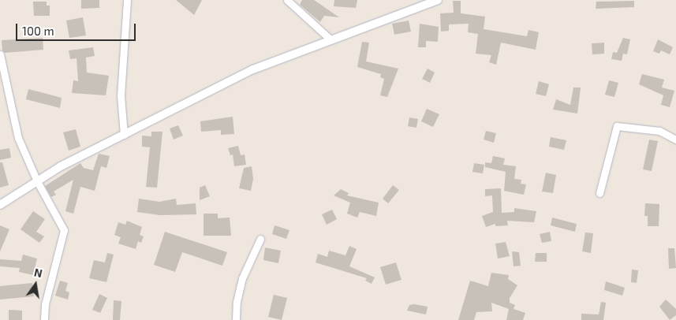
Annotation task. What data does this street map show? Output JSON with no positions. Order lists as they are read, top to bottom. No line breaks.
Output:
{"scale_bar":"100 m","north":"top"}
